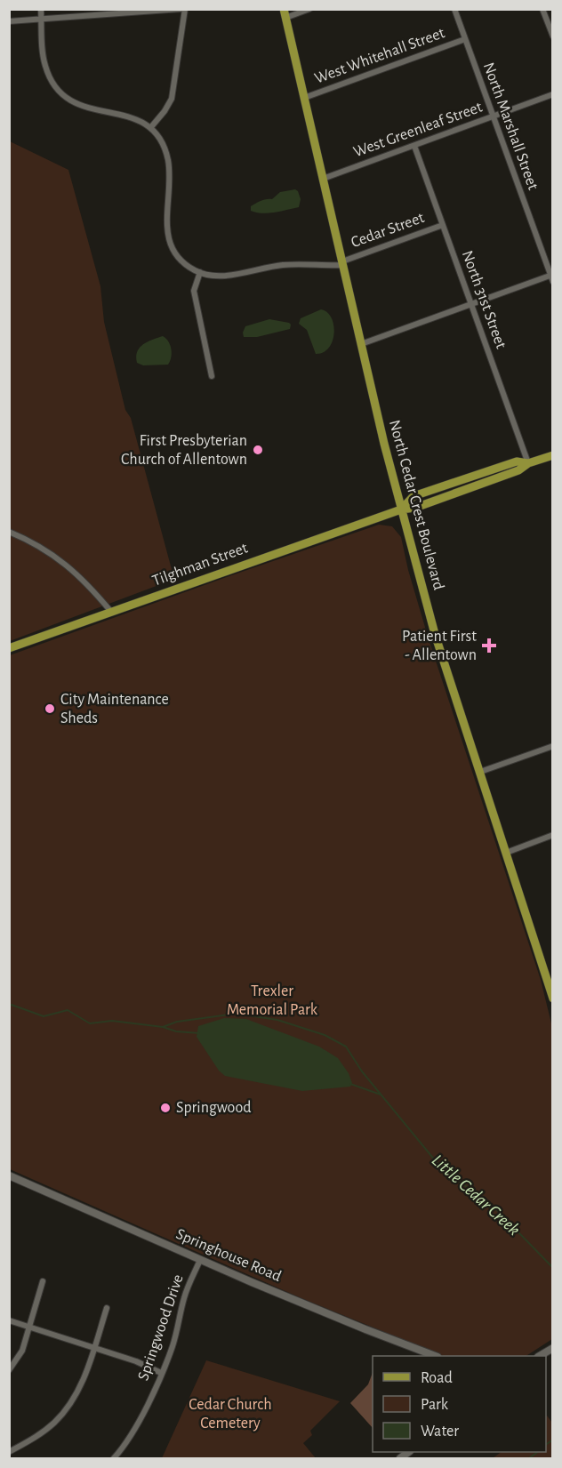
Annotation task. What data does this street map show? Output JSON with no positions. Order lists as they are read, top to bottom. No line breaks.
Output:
{"streets":{"main road":["North Cedar Crest Boulevard","Tilghman Street"],"street":["West Whitehall Street","North Marshall Street","West Greenleaf Street","Cedar Street","North 31st Street","Springhouse Road","Springwood Drive"]},"crossings":[["West Whitehall Street","North Marshall Street"],["West Whitehall Street","North Cedar Crest Boulevard"],["North Marshall Street","West Greenleaf Street"],["West Greenleaf Street","North 31st Street"],["West Greenleaf Street","North Cedar Crest Boulevard"],["Cedar Street","North 31st Street"],["Cedar Street","North Cedar Crest Boulevard"],["North 31st Street","Tilghman Street"],["North Cedar Crest Boulevard","Tilghman Street"],["Springhouse Road","Springwood Drive"]],"water":["Little Cedar Creek"],"parks":["Trexler Memorial Park","Cedar Church Cemetery"],"places":{"other":["First Presbyterian Church of Allentown","City Maintenance Sheds","Springwood"],"health":["Patient First - Allentown"]},"legend":["Road","Park","Water"]}
